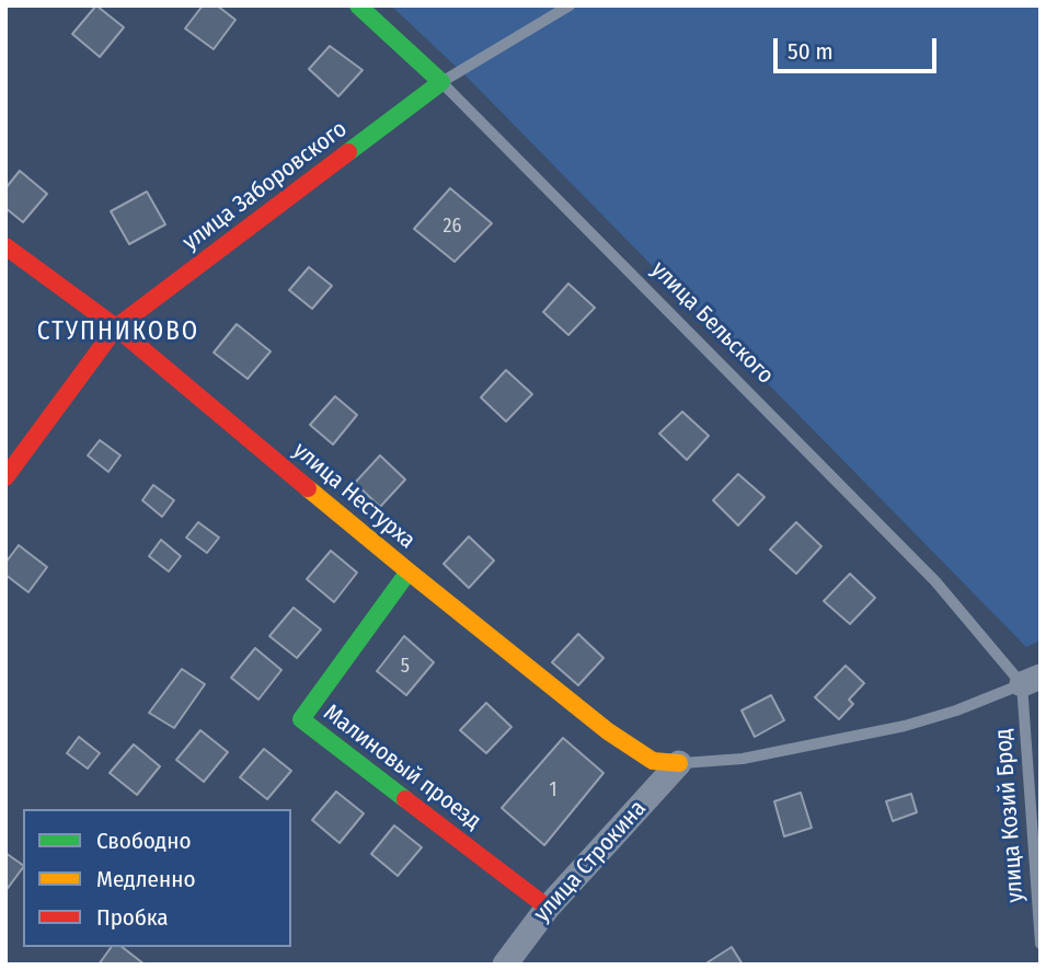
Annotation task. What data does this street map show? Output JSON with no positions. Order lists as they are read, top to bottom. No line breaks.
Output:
{"streets":{"street":["улица Заборовского","улица Бельского","улица Нестурха","Малиновый проезд","улица Строкина"],"lane":["улица Козий Брод"]},"crossings":[["улица Заборовского","улица Бельского"],["улица Заборовского","улица Нестурха"],["улица Бельского","улица Козий Брод"],["улица Нестурха","Малиновый проезд"],["улица Нестурха","улица Строкина"],["Малиновый проезд","улица Строкина"]],"districts":["СТУПНИКОВО"],"house_numbers":["26","5","1"],"legend":["Свободно","Медленно","Пробка"],"scale_bar":"50 m"}
